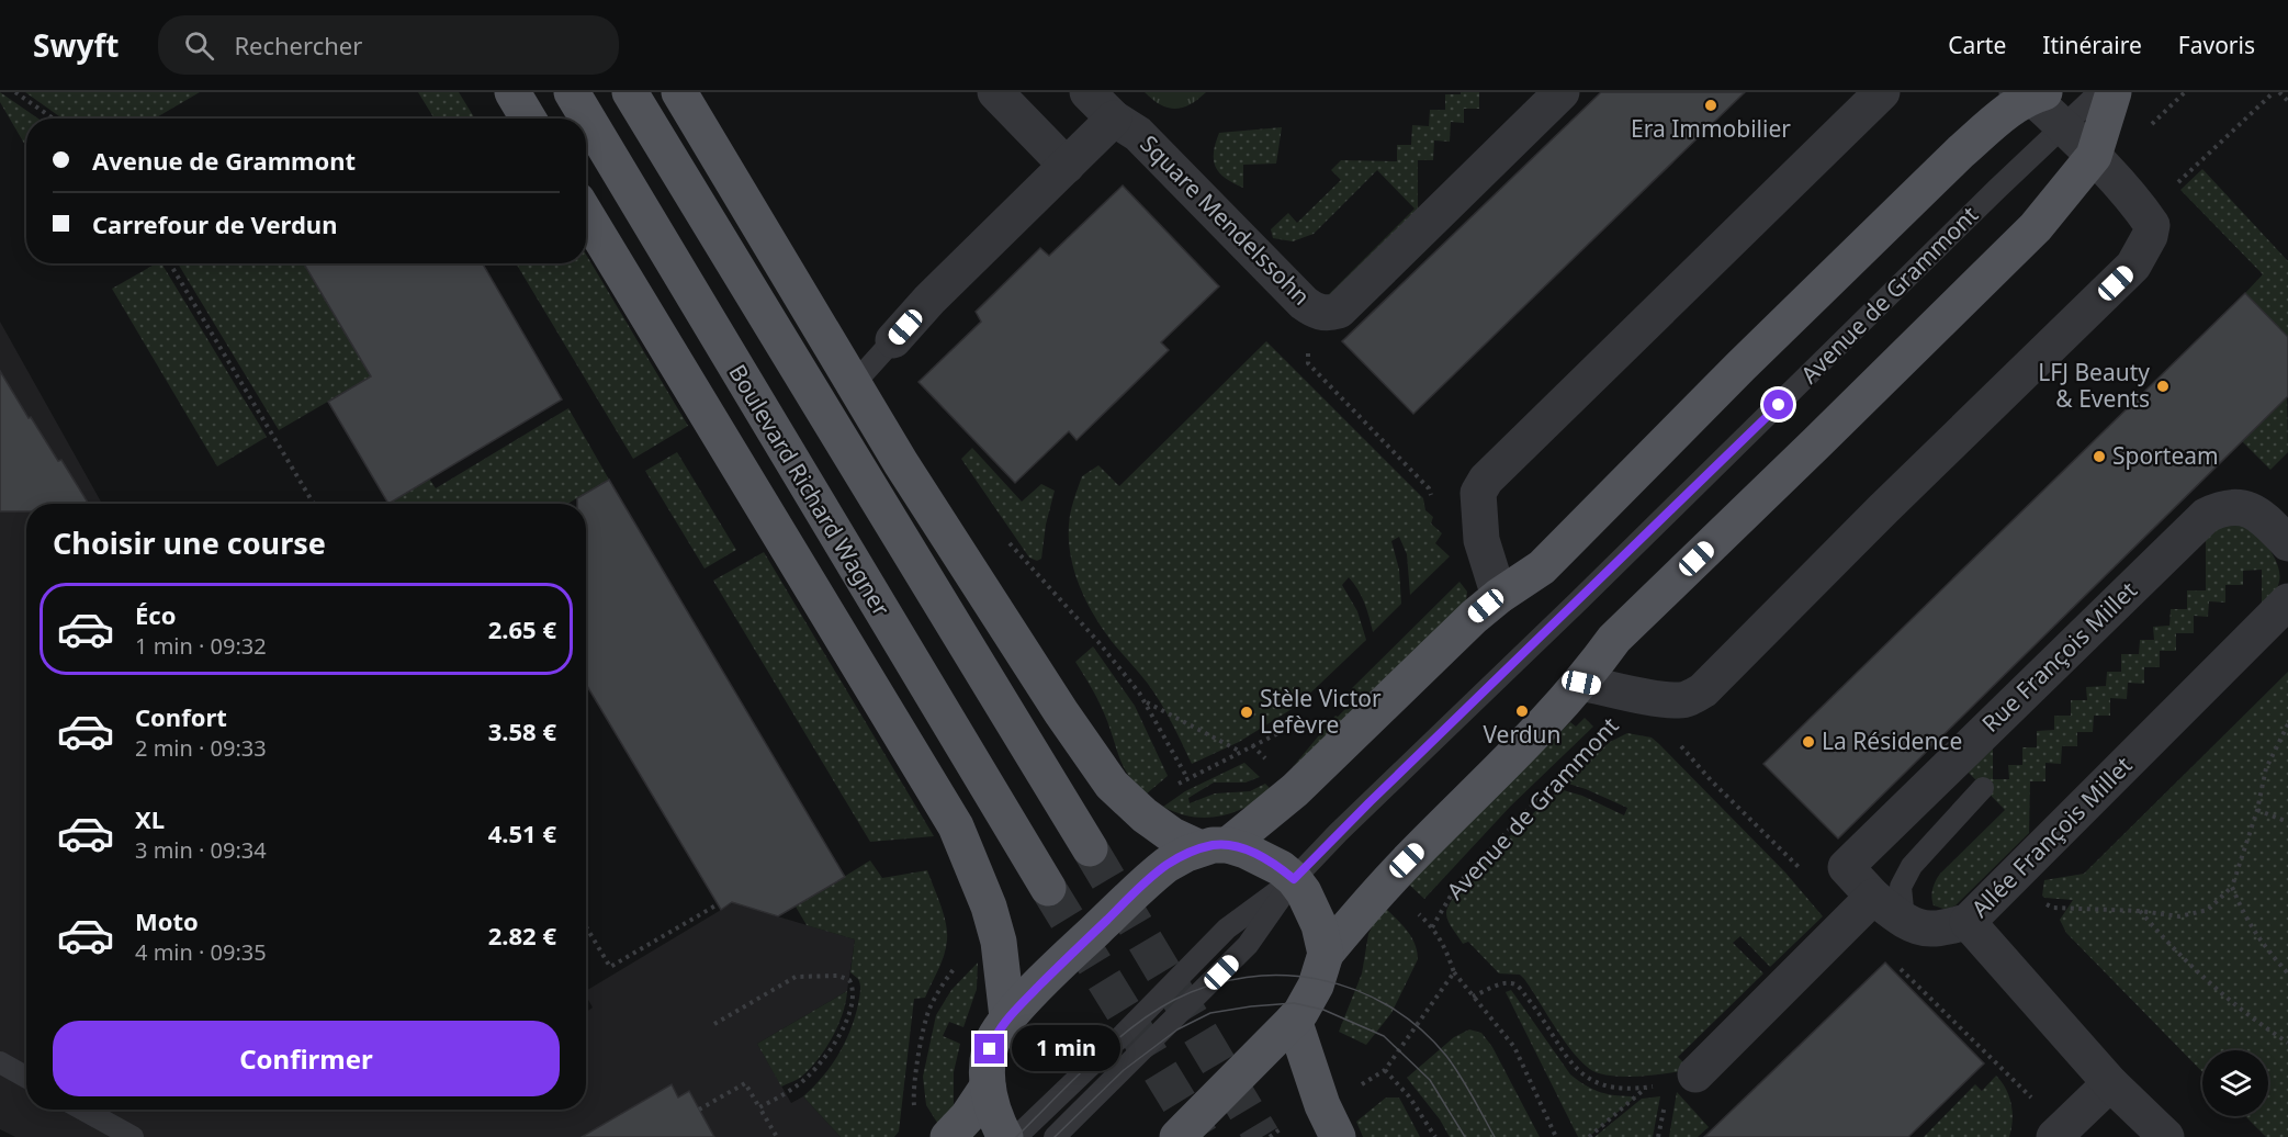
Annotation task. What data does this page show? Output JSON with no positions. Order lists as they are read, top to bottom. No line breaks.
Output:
{"streets":{"main road":["Avenue de Grammont","Boulevard Richard Wagner"],"street":["Square Mendelssohn","Rue François Millet","Allée François Millet"]},"crossings":[["Rue François Millet","Allée François Millet"]],"places":["Era Immobilier","LFJ Beauty & Events","Sporteam","Verdun","Stèle Victor Lefèvre","La Résidence"],"page":{"header":"Swyft","search":"Rechercher","nav":["Carte","Itinéraire","Favoris"],"banner":["Avenue de Grammont","Carrefour de Verdun"],"heading":"Choisir une course","list":[{"name":"Éco","note":"1 min · 09:32","value":"2.65 €"},{"name":"Confort","note":"2 min · 09:33","value":"3.58 €"},{"name":"XL","note":"3 min · 09:34","value":"4.51 €"},{"name":"Moto","note":"4 min · 09:35","value":"2.82 €"}],"buttons":"Confirmer","bubble":"1 min"}}
